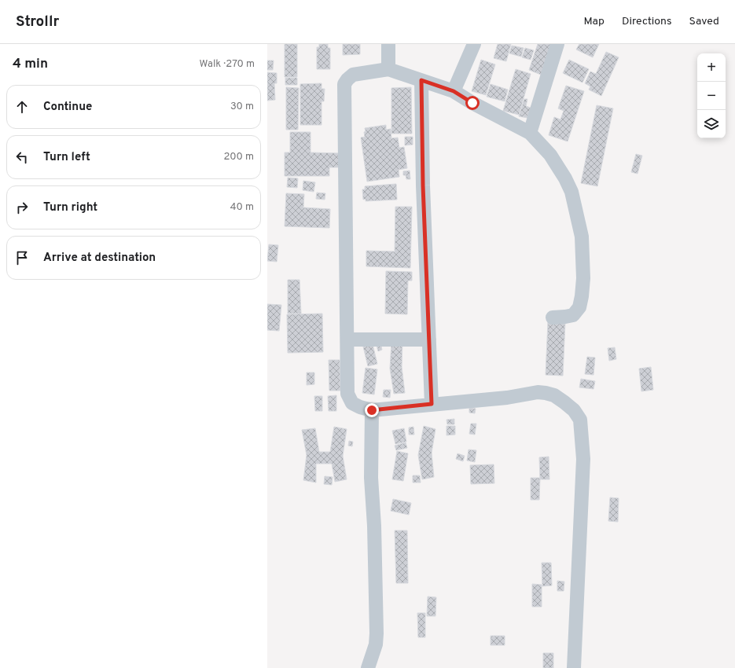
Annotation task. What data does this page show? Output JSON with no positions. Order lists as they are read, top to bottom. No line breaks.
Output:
{"page":{"header":"Strollr","nav":["Map","Directions","Saved"],"heading":["4 min","Walk · 270 m"],"map_buttons":["+","−"],"list":[["Continue","30 m"],["Turn left","200 m"],["Turn right","40 m"],"Arrive at destination"]}}
